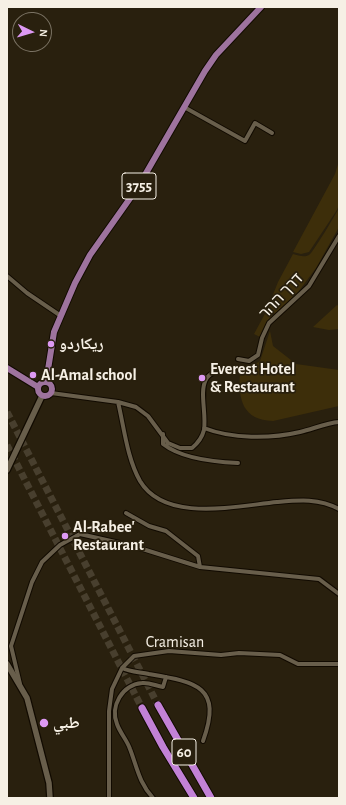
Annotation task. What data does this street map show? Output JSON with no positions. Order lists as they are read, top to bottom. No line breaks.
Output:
{"streets":{"highway":["60"],"main road":["3755"],"street":["דרך ההר","Cramisan"]},"places":["ريكاردو","Al-Amal school","Everest Hotel & Restaurant","Al-Rabee' Restaurant","طبي"],"north":"right"}
